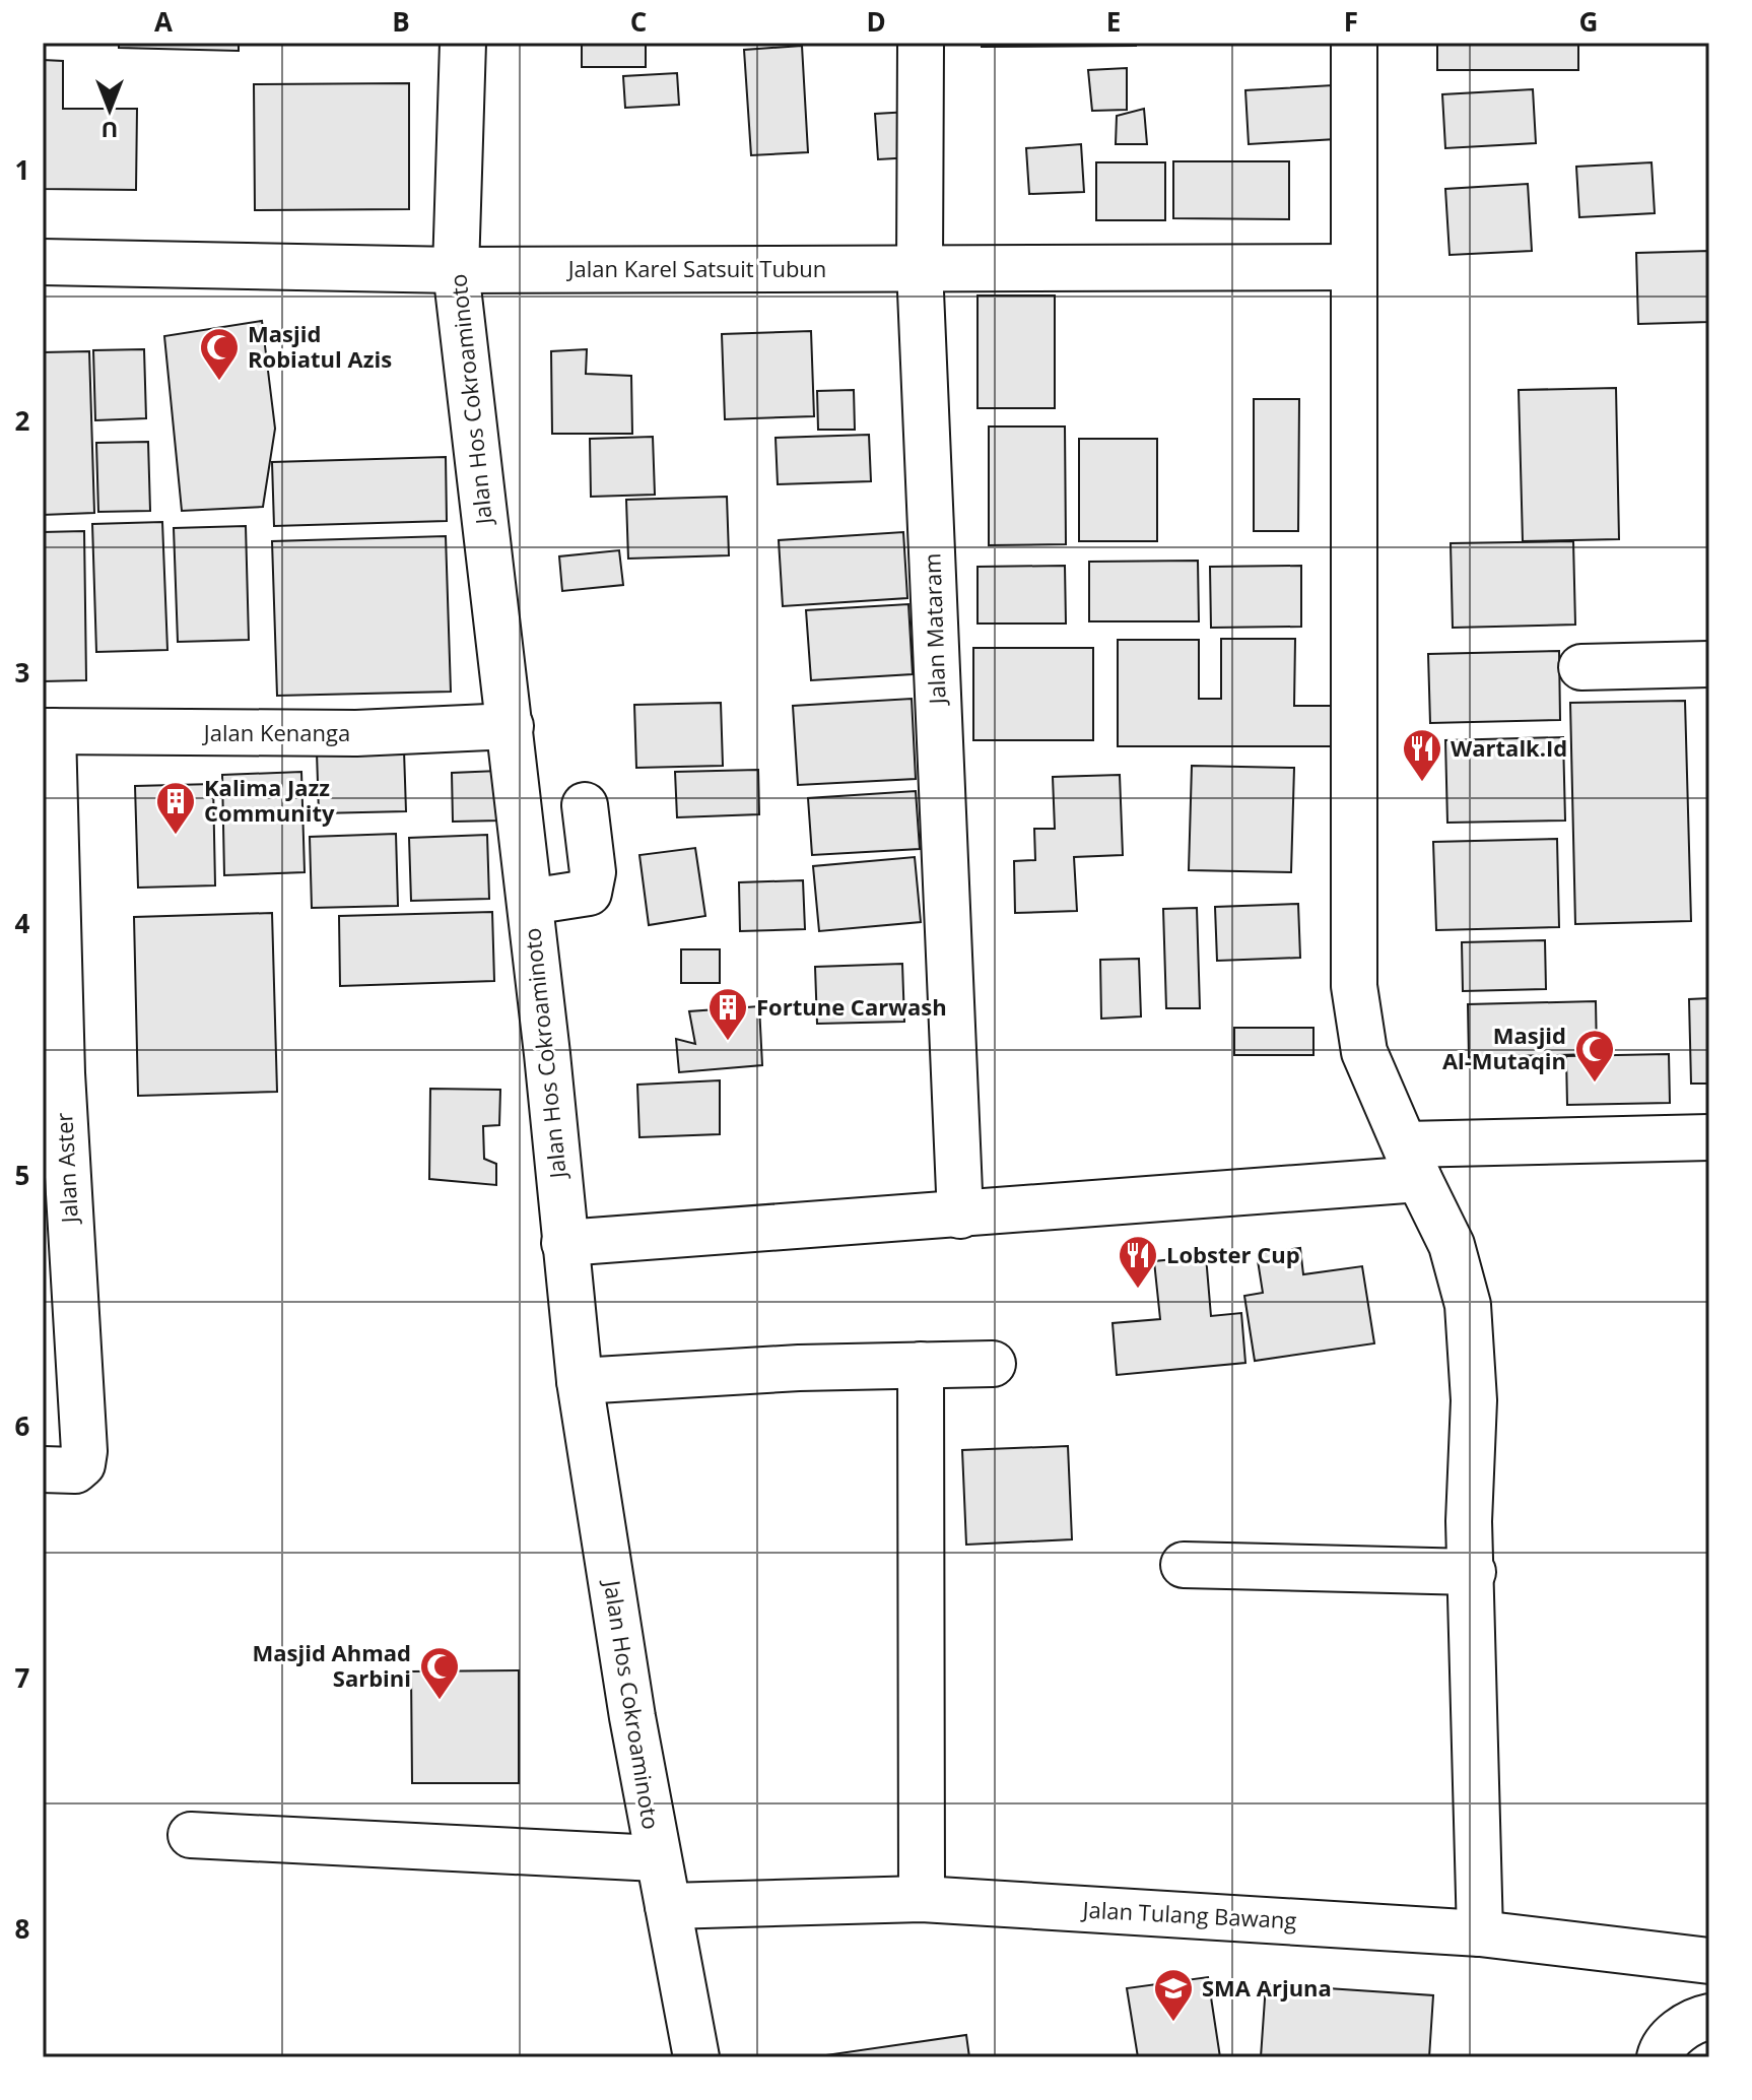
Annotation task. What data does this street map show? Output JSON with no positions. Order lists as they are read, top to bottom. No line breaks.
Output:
{"streets":{"street":["Jalan Karel Satsuit Tubun","Jalan Hos Cokroaminoto","Jalan Mataram","Jalan Kenanga","Jalan Aster","Jalan Tulang Bawang"]},"crossings":[["Jalan Karel Satsuit Tubun","Jalan Hos Cokroaminoto"],["Jalan Karel Satsuit Tubun","Jalan Mataram"],["Jalan Hos Cokroaminoto","Jalan Kenanga"],["Jalan Hos Cokroaminoto","Jalan Tulang Bawang"],["Jalan Kenanga","Jalan Aster"]],"places":{"mosque":["Masjid Robiatul Azis","Masjid Al-Mutaqin","Masjid Ahmad Sarbini"],"restaurant":["Wartalk.Id","Lobster Cup"],"building":["Kalima Jazz Community","Fortune Carwash"],"school or university":["SMA Arjuna"]},"north":"bottom","grid":{"columns":["A","B","C","D","E","F","G"],"rows":["1","2","3","4","5","6","7","8"]}}
